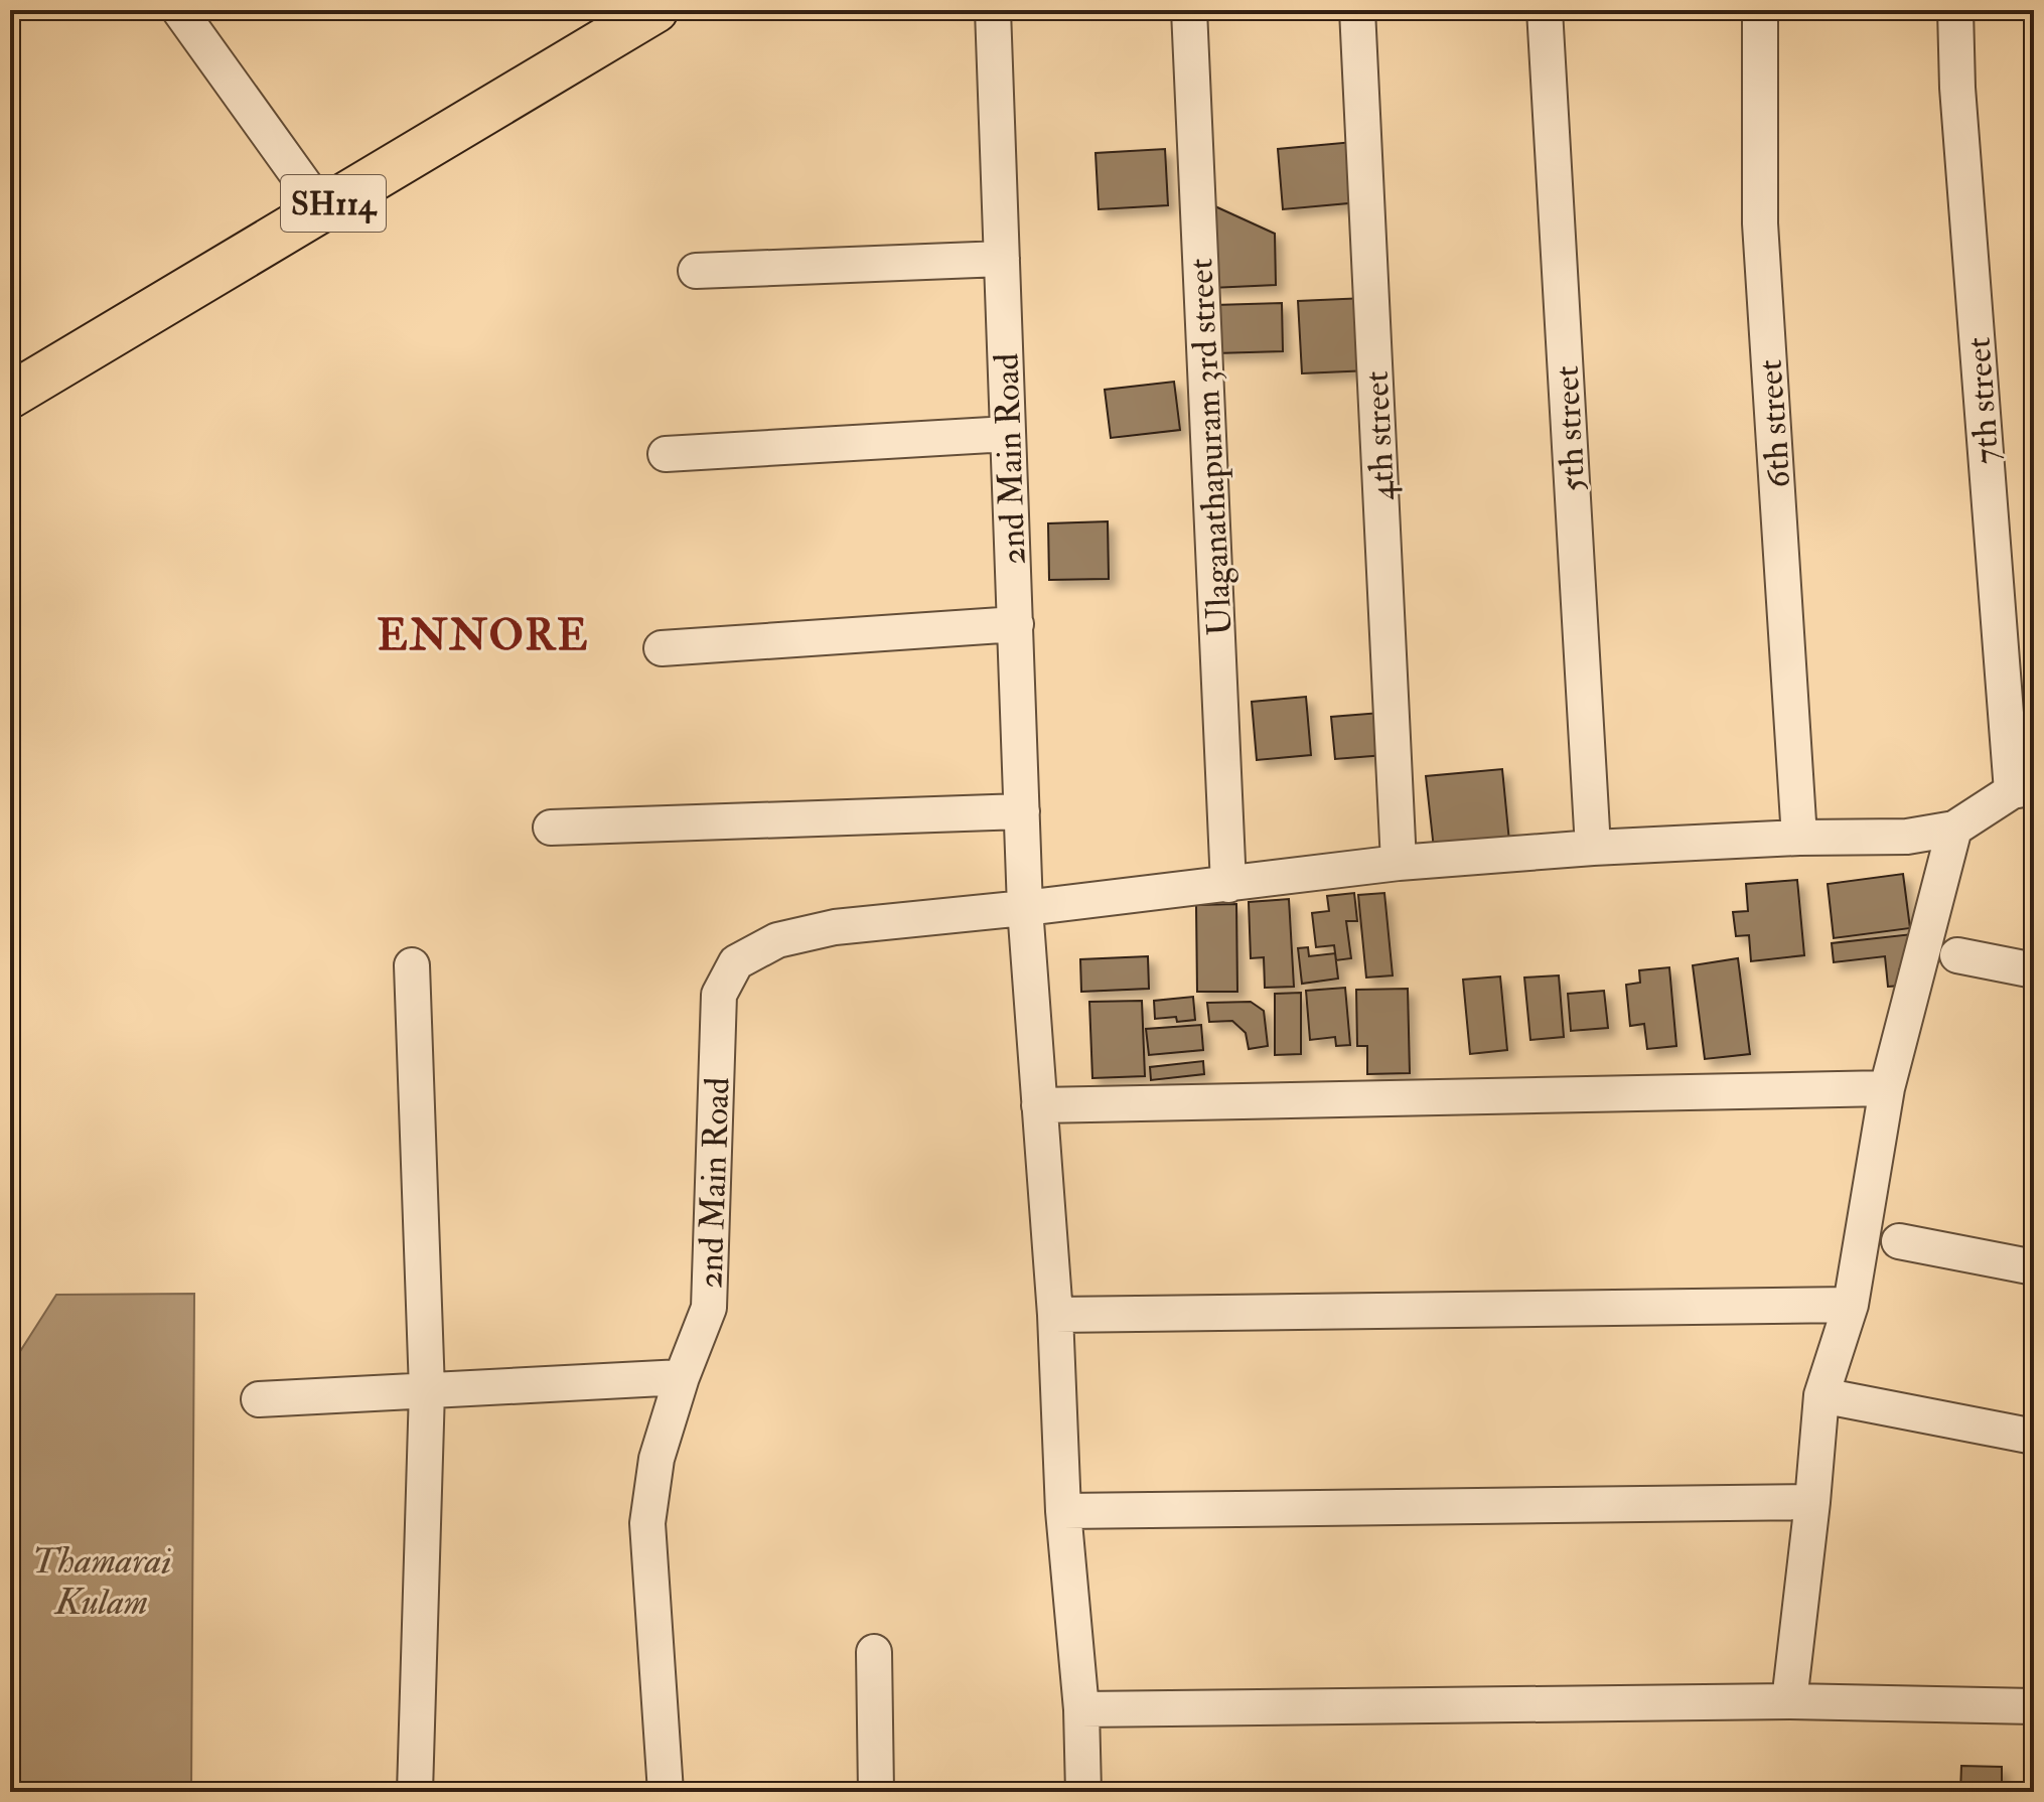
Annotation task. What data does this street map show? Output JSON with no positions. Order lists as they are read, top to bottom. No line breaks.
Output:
{"streets":{"main road":["SH114"],"street":["7th street","6th street","5th street","4th street","Ulaganathapuram 3rd street","2nd Main Road"]},"districts":["ENNORE"],"water":["Thamarai Kulam"]}
